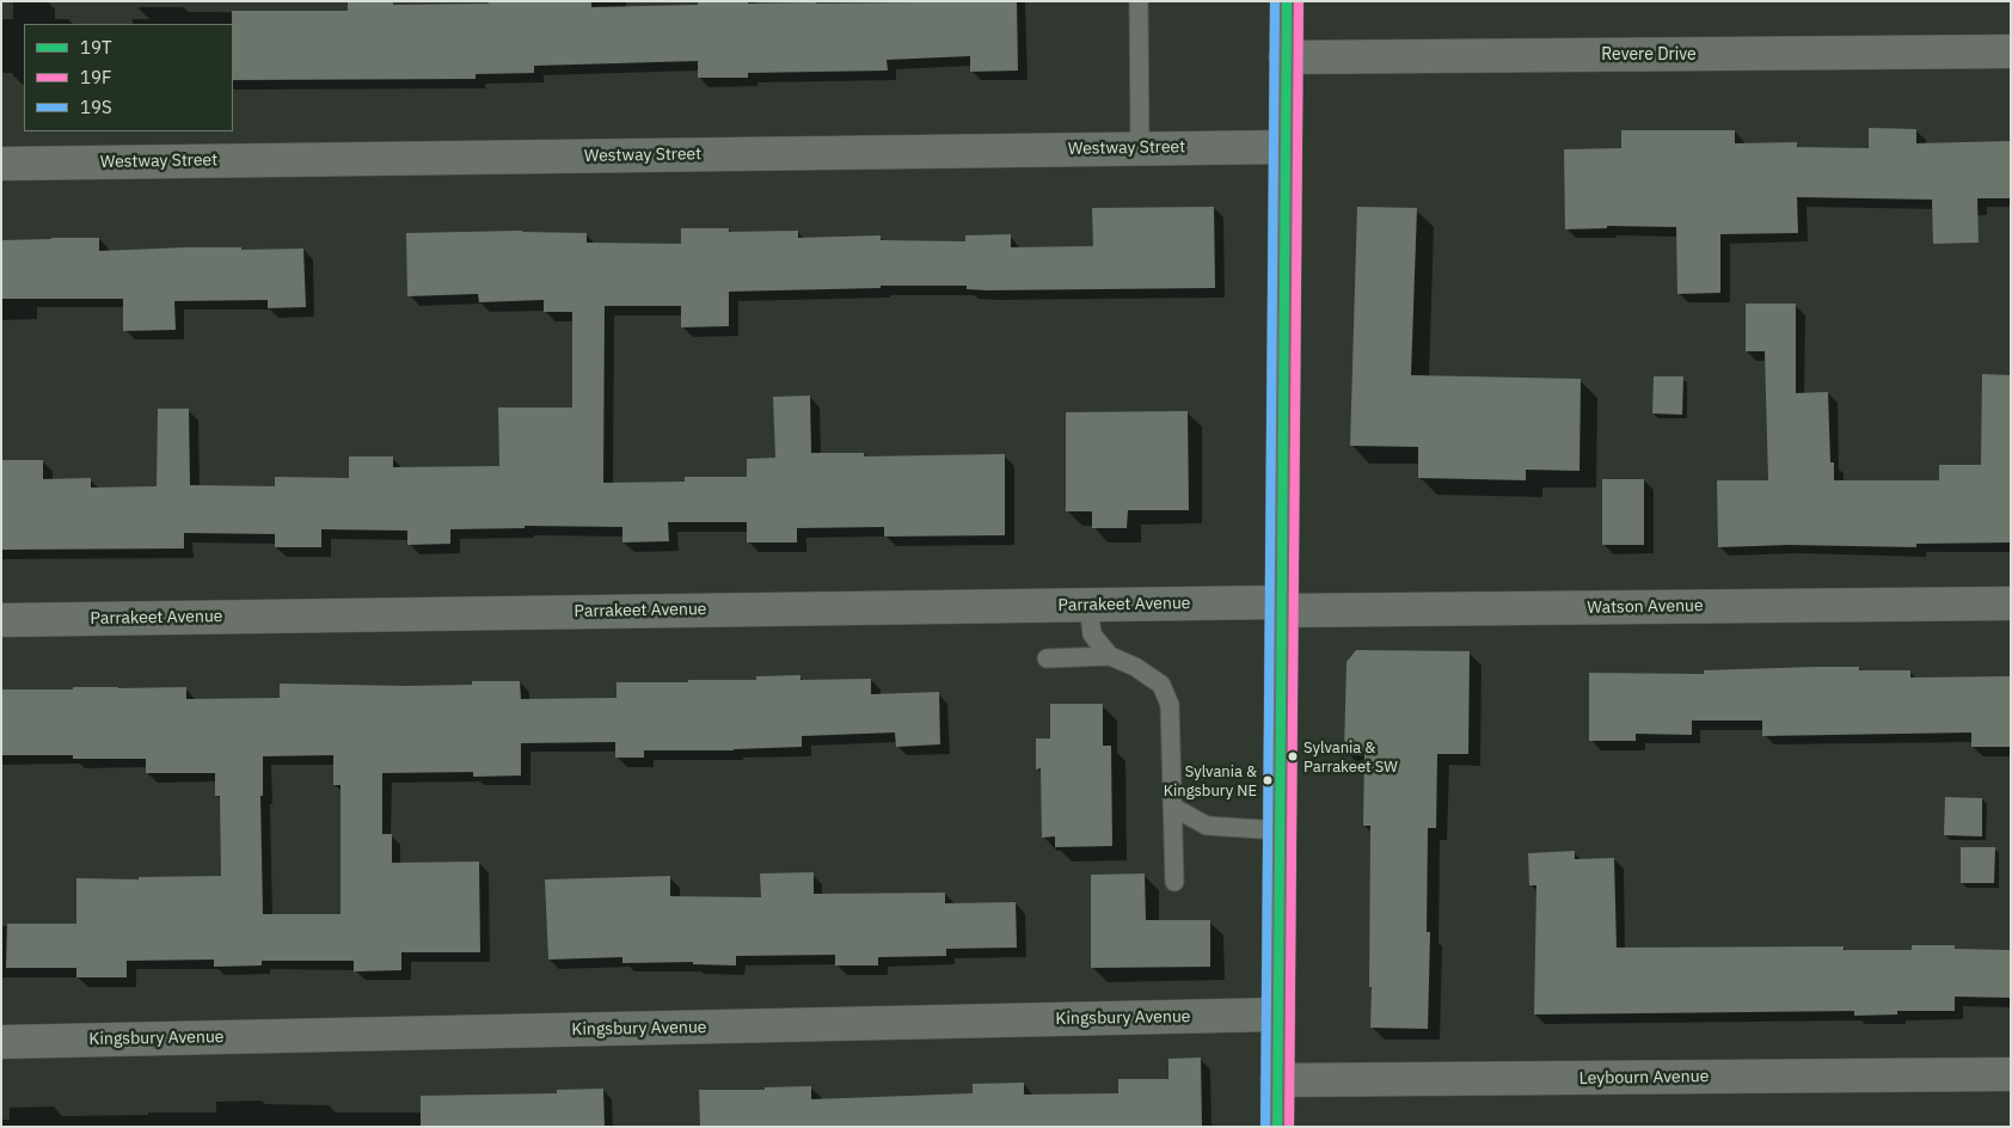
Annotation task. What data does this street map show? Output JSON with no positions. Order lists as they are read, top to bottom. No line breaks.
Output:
{"streets":{"street":["Revere Drive","Westway Street","Parrakeet Avenue","Watson Avenue","Kingsbury Avenue","Leybourn Avenue"]},"crossings":[["Parrakeet Avenue","Watson Avenue"]],"places":["Sylvania & Parrakeet SW","Sylvania & Kingsbury NE"],"lines":["transit line 19T","transit line 19F","transit line 19S"],"legend":["19T","19F","19S"]}
